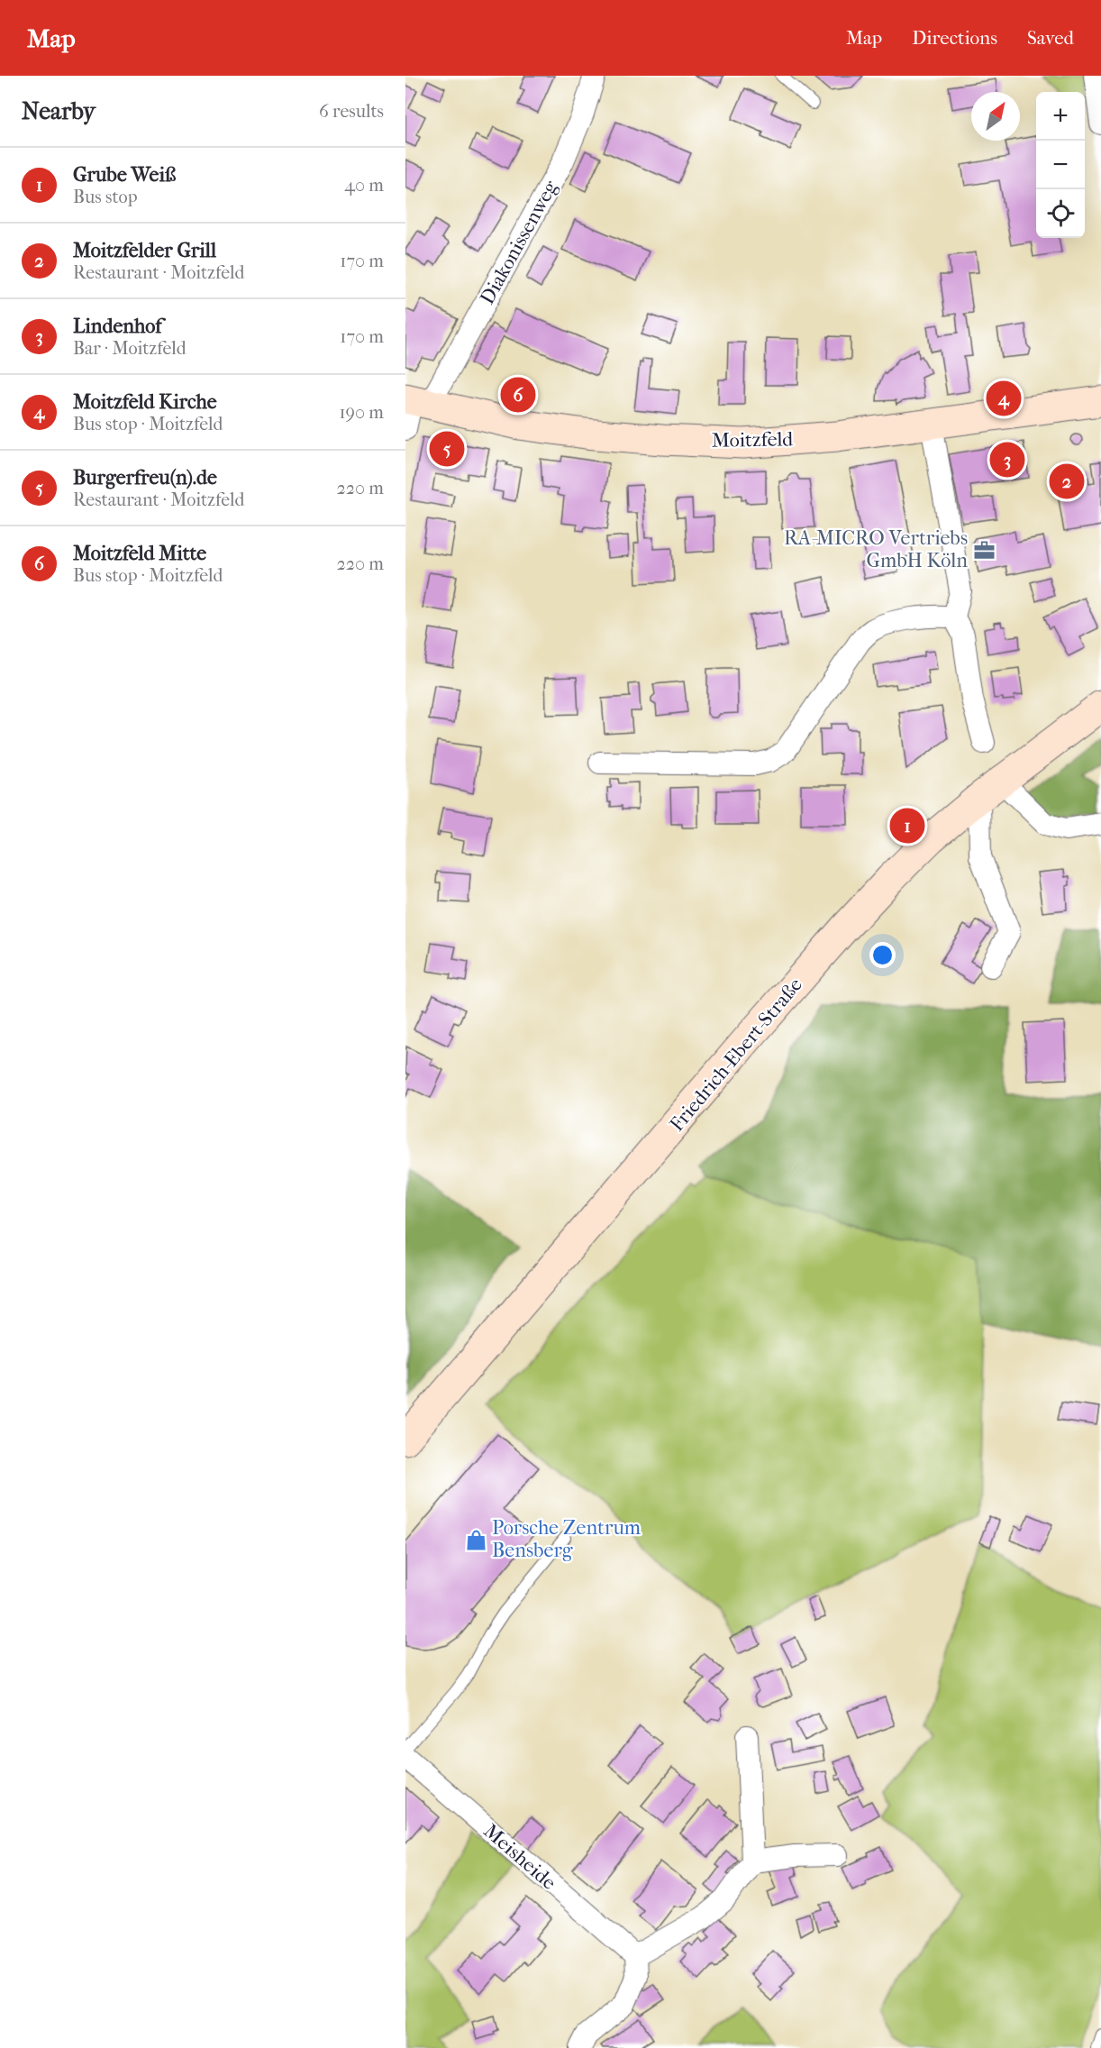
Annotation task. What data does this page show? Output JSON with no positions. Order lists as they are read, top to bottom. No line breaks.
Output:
{"streets":{"main road":["Moitzfeld","Friedrich-Ebert-Straße"],"street":["Diakonissenweg","Meisheide"]},"crossings":[["Diakonissenweg","Moitzfeld"]],"places":{"office":["RA-MICRO Vertriebs GmbH Köln"],"shop":["Porsche Zentrum Bensberg"]},"north":"top right","page":{"header":"Map","nav":["Map","Directions","Saved"],"heading":["Nearby","6 results"],"map_buttons":["+","−"],"list":[{"mark":"1","name":"Grube Weiß","note":"Bus stop","value":"40 m"},{"mark":"2","name":"Moitzfelder Grill","note":"Restaurant · Moitzfeld","value":"170 m"},{"mark":"3","name":"Lindenhof","note":"Bar · Moitzfeld","value":"170 m"},{"mark":"4","name":"Moitzfeld Kirche","note":"Bus stop · Moitzfeld","value":"190 m"},{"mark":"5","name":"Burgerfreu(n).de","note":"Restaurant · Moitzfeld","value":"220 m"},{"mark":"6","name":"Moitzfeld Mitte","note":"Bus stop · Moitzfeld","value":"220 m"}],"pins":["6","4","5","3","2","1"]}}
